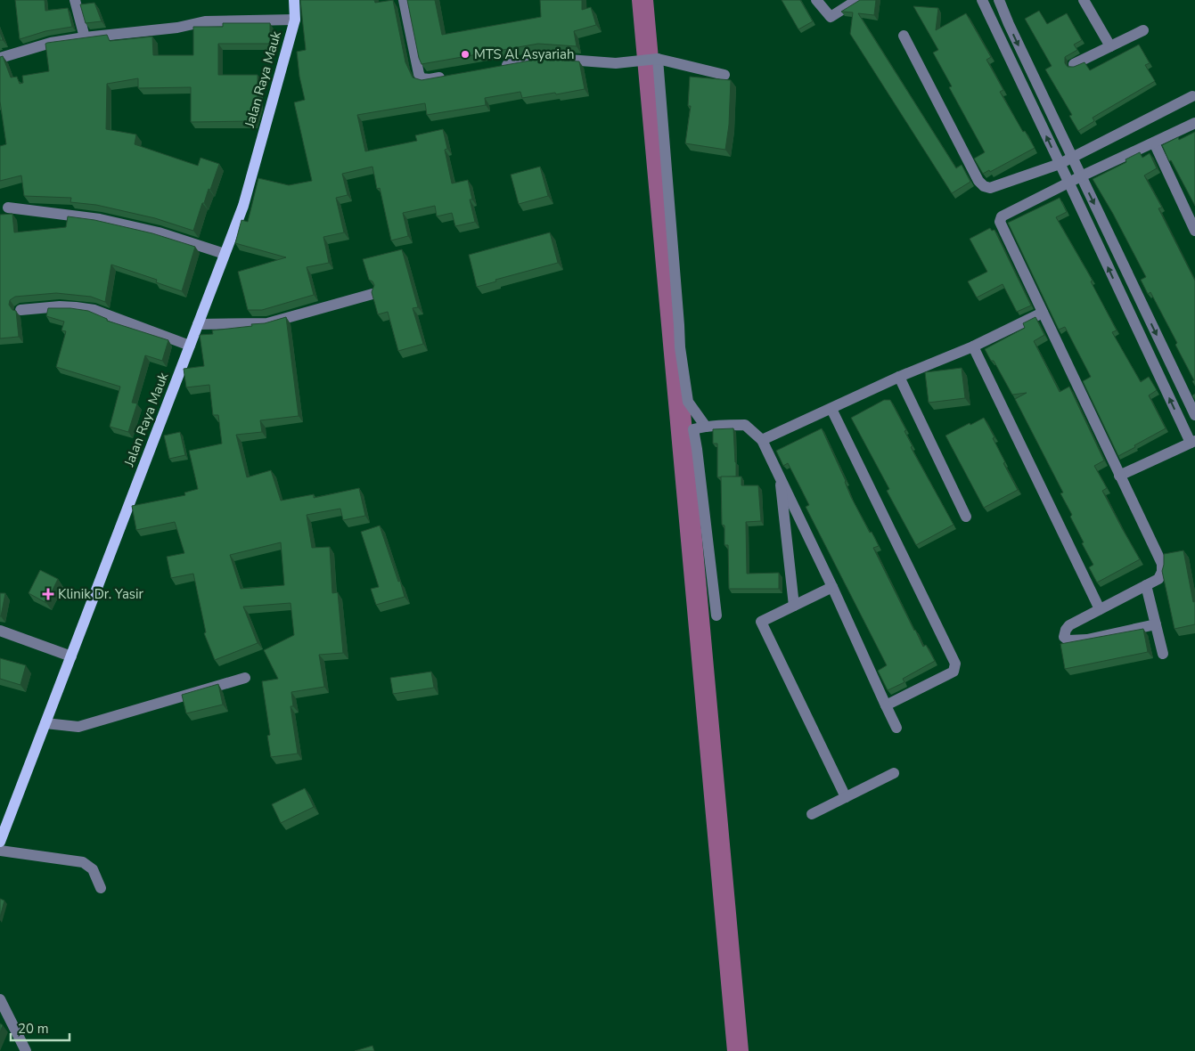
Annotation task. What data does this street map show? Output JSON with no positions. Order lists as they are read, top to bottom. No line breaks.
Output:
{"streets":{"main road":["Jalan Raya Mauk"]},"places":{"other":["MTS Al Asyariah"],"health":["Klinik Dr. Yasir"]},"scale_bar":"20 m"}
